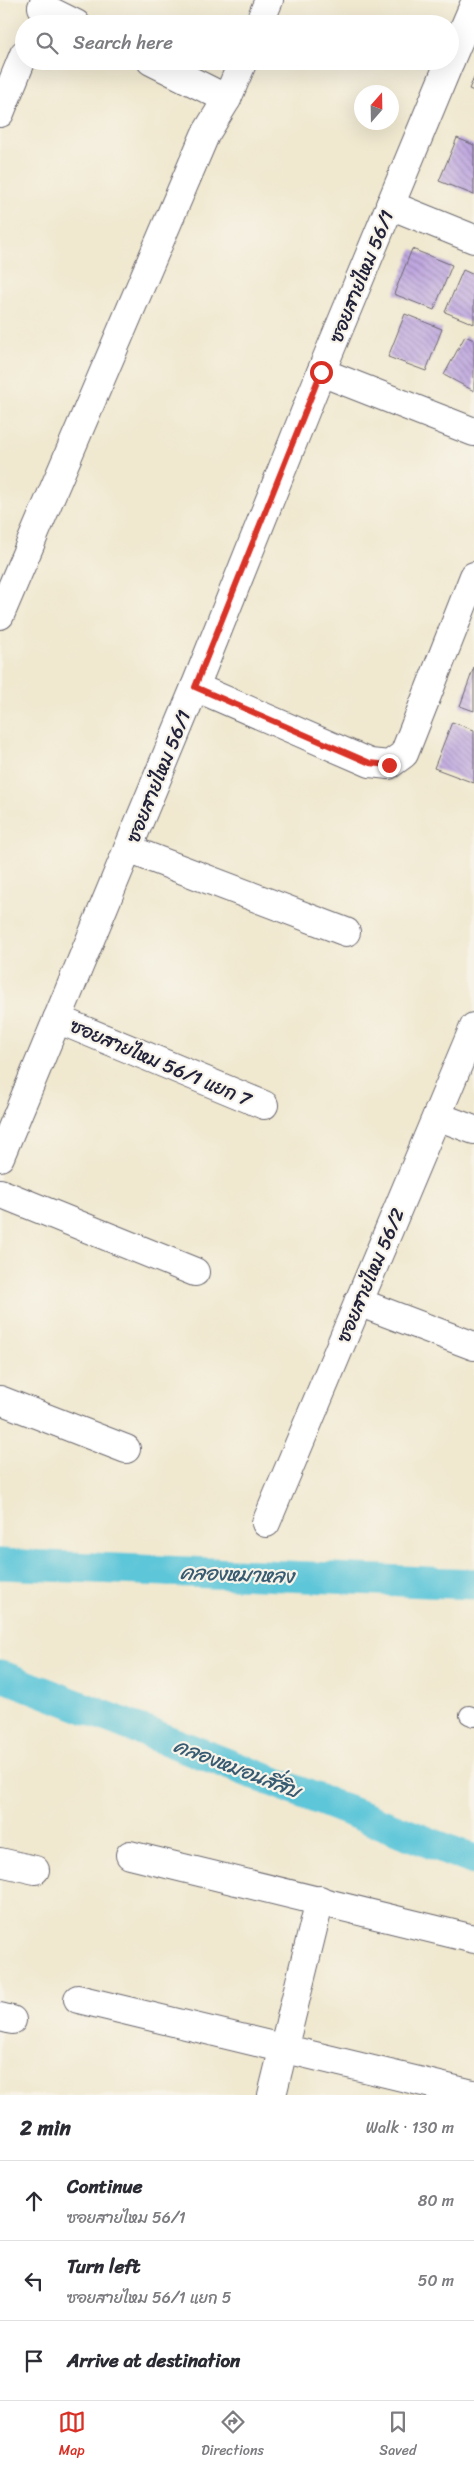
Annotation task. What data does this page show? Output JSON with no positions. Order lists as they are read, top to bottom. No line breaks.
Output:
{"streets":{"street":["ซอยสายไหม 56/1","ซอยสายไหม 56/1 แยก 7","ซอยสายไหม 56/2"]},"crossings":[["ซอยสายไหม 56/1","ซอยสายไหม 56/1 แยก 7"]],"water":["คลองหมาหลง","คลองหมอนสี่สิบ"],"north":"top","page":{"search":"Search here","heading":["2 min","Walk · 130 m"],"list":[["Continue","ซอยสายไหม 56/1","80 m"],["Turn left","ซอยสายไหม 56/1 แยก 5","50 m"],"Arrive at destination"],"nav":["Map","Directions","Saved"]}}
